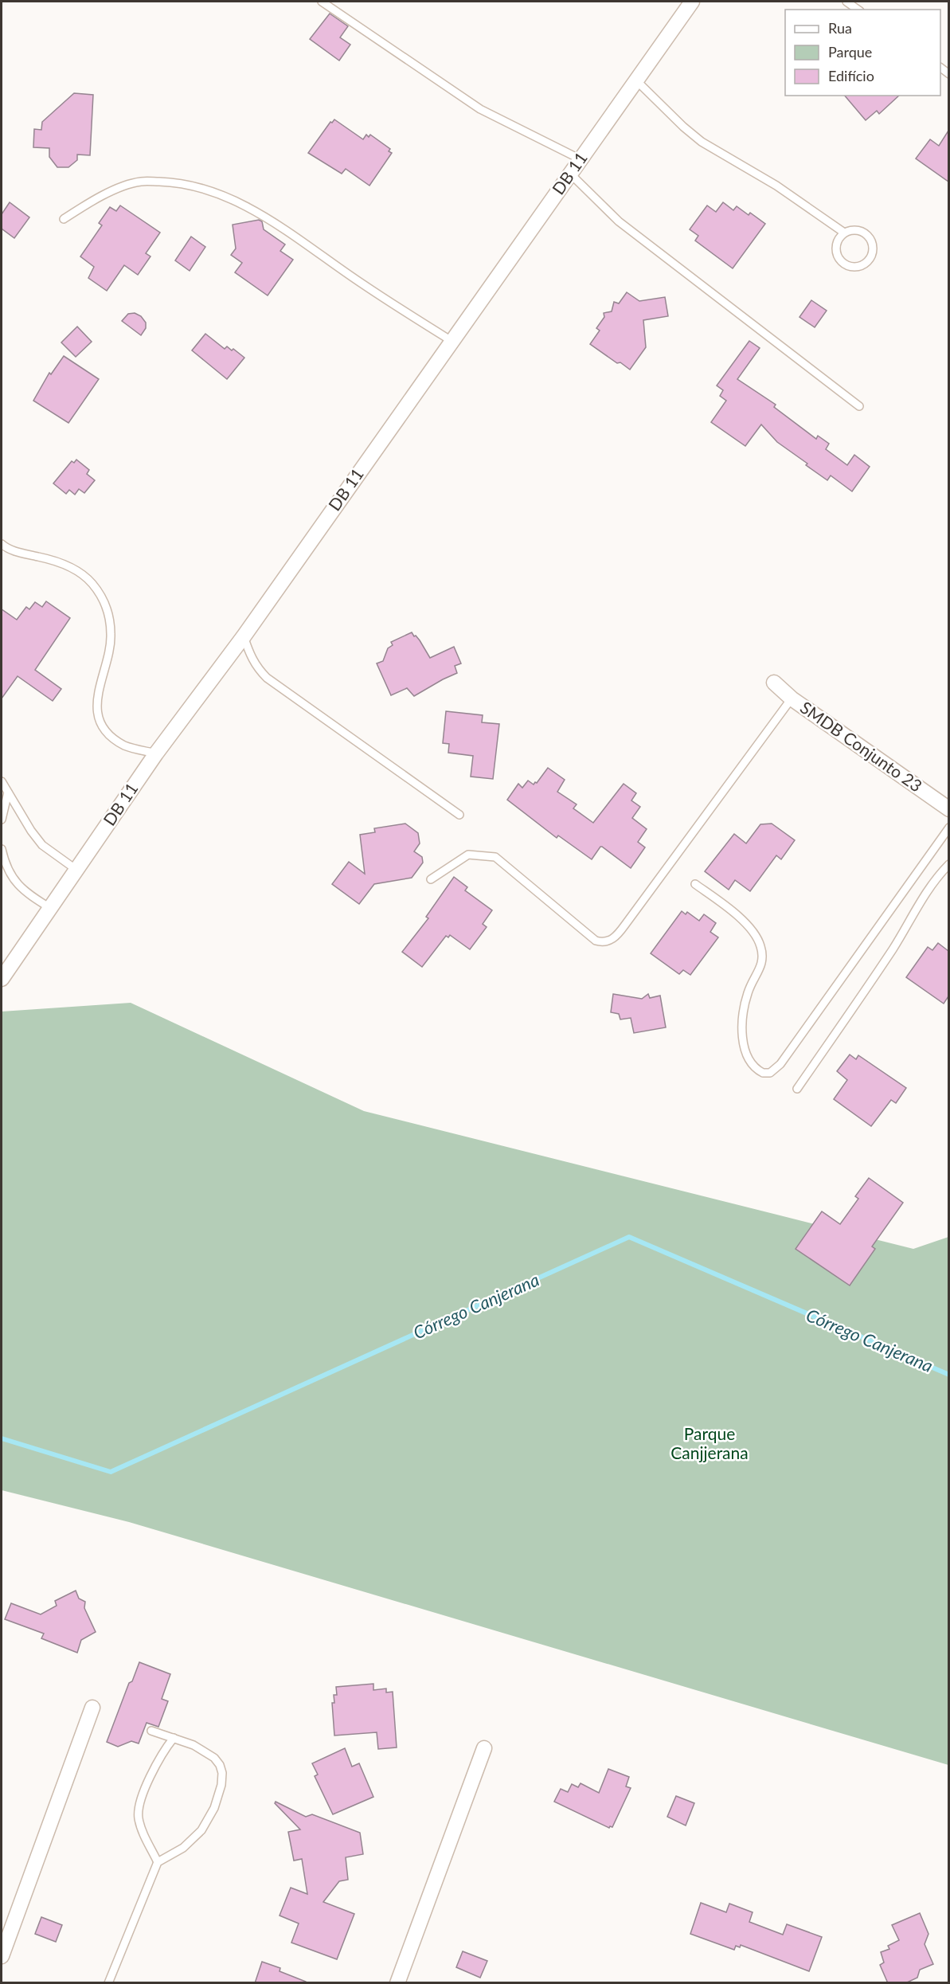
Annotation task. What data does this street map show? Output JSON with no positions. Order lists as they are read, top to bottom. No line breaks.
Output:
{"streets":{"street":["DB 11","SMDB Conjunto 23"]},"water":["Córrego Canjerana"],"parks":["Parque Canjjerana"],"legend":["Rua","Parque","Edifício"]}
